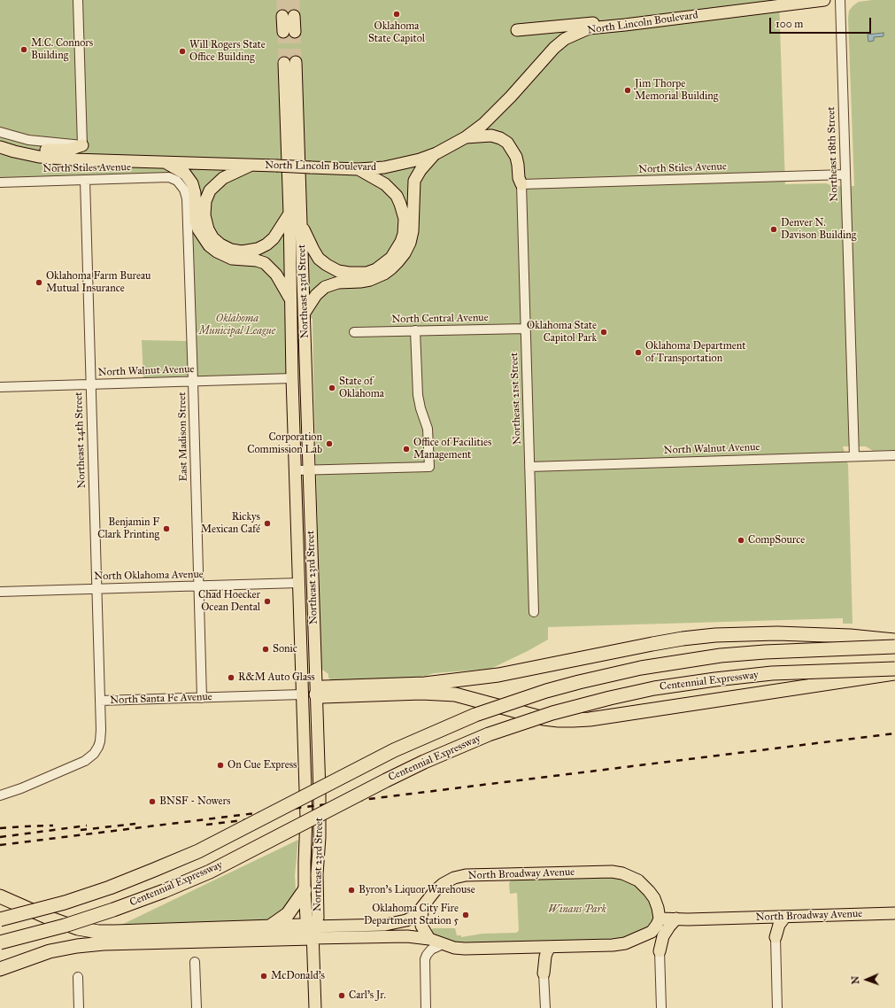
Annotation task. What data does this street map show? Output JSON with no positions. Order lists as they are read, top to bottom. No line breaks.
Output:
{"streets":{"highway":["Centennial Expressway"],"main road":["North Lincoln Boulevard","Northeast 23rd Street","North Santa Fe Avenue","North Broadway Avenue"],"street":["Northeast 18th Street","North Stiles Avenue","North Central Avenue","North Walnut Avenue","Northeast 21st Street","East Madison Street","Northeast 24th Street","North Oklahoma Avenue"]},"crossings":[["Northeast 18th Street","North Stiles Avenue"],["Northeast 18th Street","North Walnut Avenue"],["North Stiles Avenue","Northeast 21st Street"],["North Stiles Avenue","East Madison Street"],["North Stiles Avenue","Northeast 24th Street"],["Northeast 23rd Street","North Walnut Avenue"],["Northeast 23rd Street","North Oklahoma Avenue"],["Northeast 23rd Street","North Santa Fe Avenue"],["Northeast 23rd Street","North Broadway Avenue"],["North Central Avenue","Northeast 21st Street"],["North Walnut Avenue","Northeast 21st Street"],["North Walnut Avenue","East Madison Street"],["North Walnut Avenue","Northeast 24th Street"],["East Madison Street","North Oklahoma Avenue"],["East Madison Street","North Santa Fe Avenue"],["Northeast 24th Street","North Oklahoma Avenue"],["Northeast 24th Street","North Santa Fe Avenue"]],"parks":["Oklahoma Municipal League","Winans Park"],"places":["Oklahoma State Capitol","M.C. Connors Building","Will Rogers State Office Building","Jim Thorpe Memorial Building","Denver N. Davison Building","Oklahoma Farm Bureau Mutual Insurance","Oklahoma State Capitol Park","Oklahoma Department of Transportation","State of Oklahoma","Corporation Commission Lab","Office of Facilities Management","Rickys Mexican Café","Benjamin F Clark Printing","CompSource","Chad Hoecker Ocean Dental","Sonic","R&M Auto Glass","On Cue Express","BNSF - Nowers","Byron's Liquor Warehouse","Oklahoma City Fire Department Station 5","McDonald's","Carl's Jr."],"scale_bar":"100 m","north":"left"}
